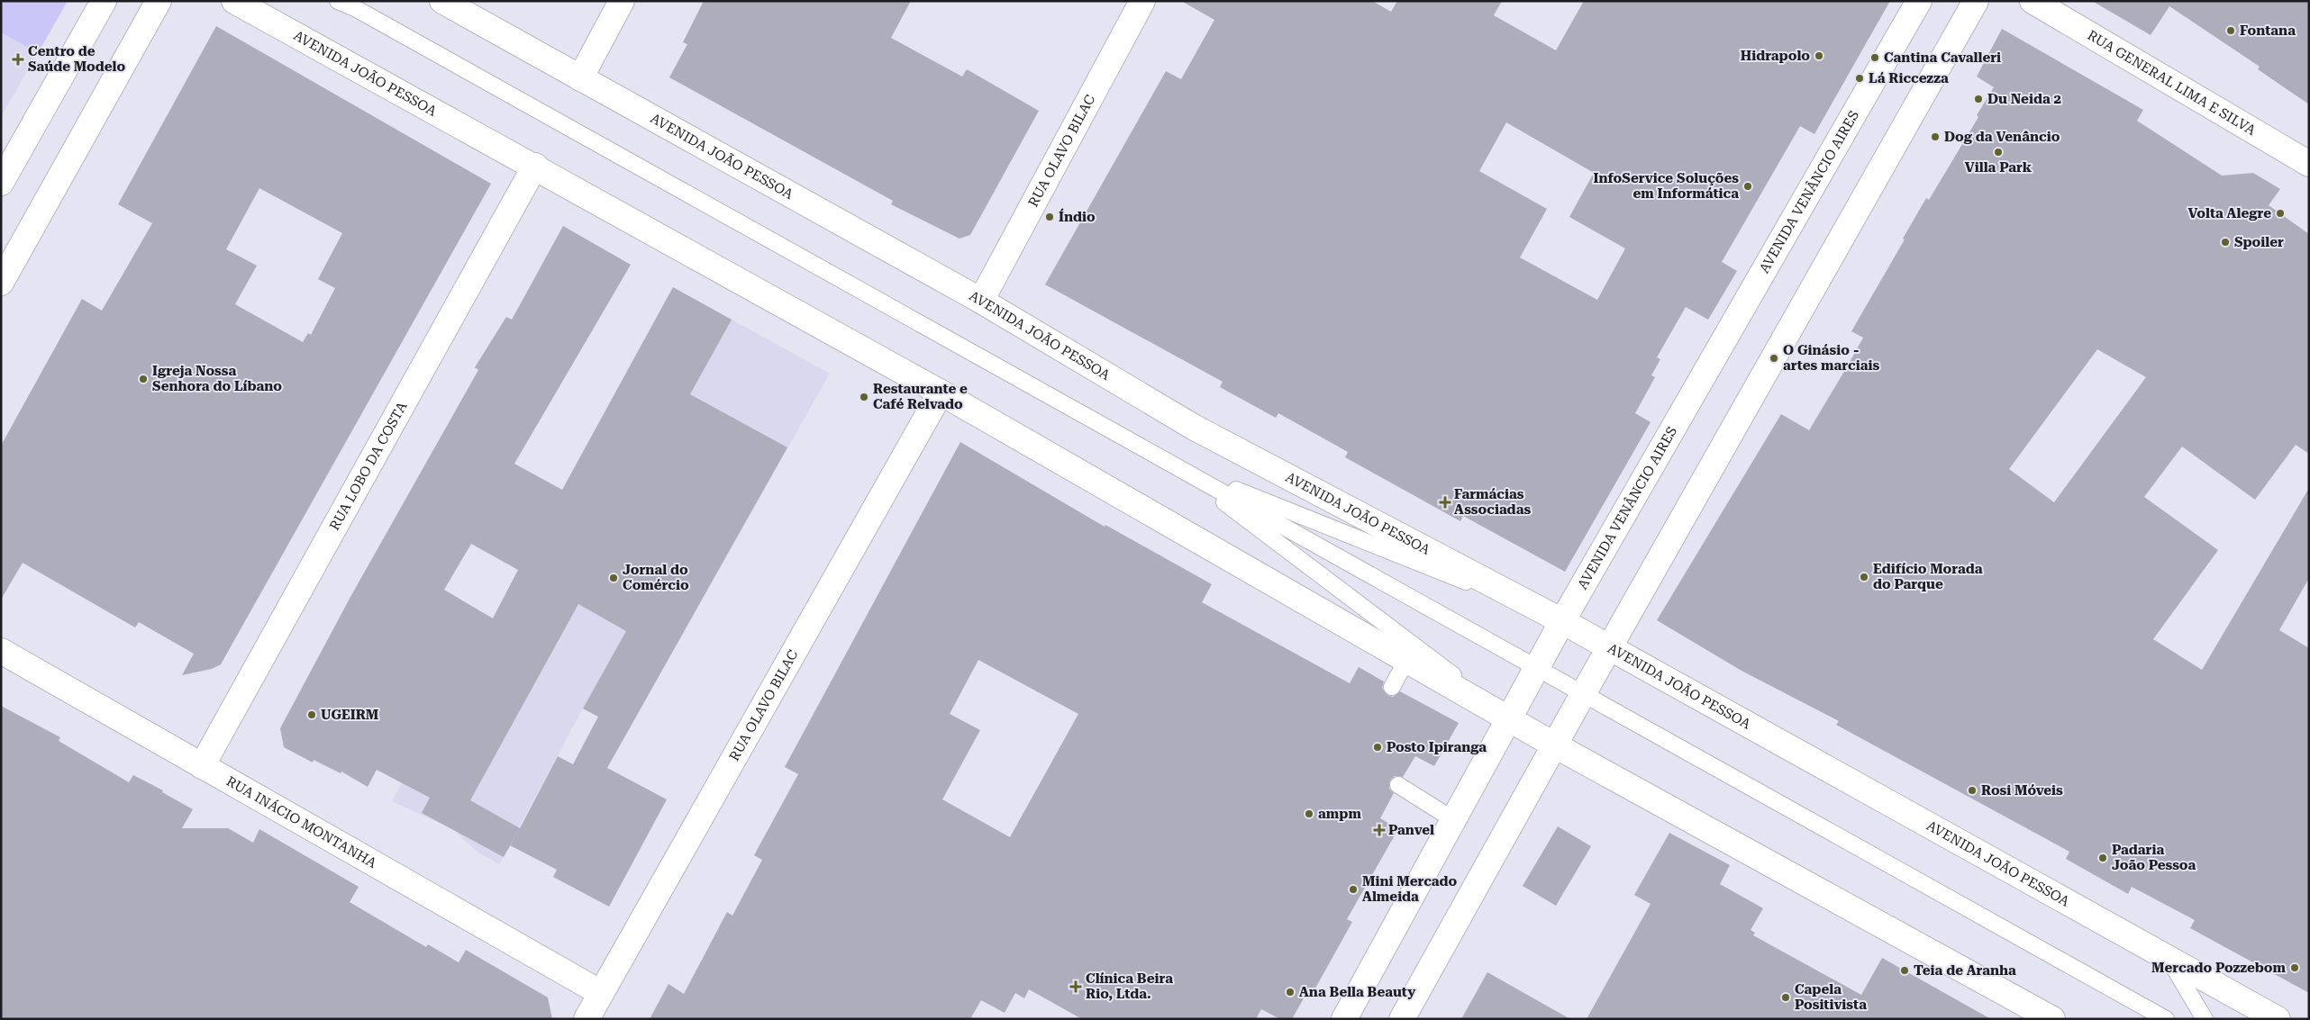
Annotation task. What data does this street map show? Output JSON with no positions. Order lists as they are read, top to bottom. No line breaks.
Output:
{"streets":{"main road":["AVENIDA JOÃO PESSOA","RUA GENERAL LIMA E SILVA","RUA OLAVO BILAC","AVENIDA VENÂNCIO AIRES","RUA LOBO DA COSTA","RUA INÁCIO MONTANHA"]},"crossings":[["AVENIDA JOÃO PESSOA","RUA OLAVO BILAC"],["AVENIDA JOÃO PESSOA","AVENIDA VENÂNCIO AIRES"],["AVENIDA JOÃO PESSOA","RUA LOBO DA COSTA"],["RUA OLAVO BILAC","RUA INÁCIO MONTANHA"],["RUA LOBO DA COSTA","RUA INÁCIO MONTANHA"]],"places":{"other":["Fontana","Hidrapolo","Cantina Cavalleri","Lá Riccezza","Du Neida 2","Dog da Venâncio","Villa Park","InfoService Soluções em Informática","Volta Alegre","Índio","Spoiler","O Ginásio - artes marciais","Igreja Nossa Senhora do Líbano","Restaurante e Café Relvado","Edifício Morada do Parque","Jornal do Comércio","UGEIRM","Posto Ipiranga","Rosi Móveis","ampm","Padaria João Pessoa","Mini Mercado Almeida","Mercado Pozzebom","Teia de Aranha","Ana Bella Beauty","Capela Positivista"],"health":["Centro de Saúde Modelo","Farmácias Associadas","Panvel","Clínica Beira Rio, Ltda."]}}
